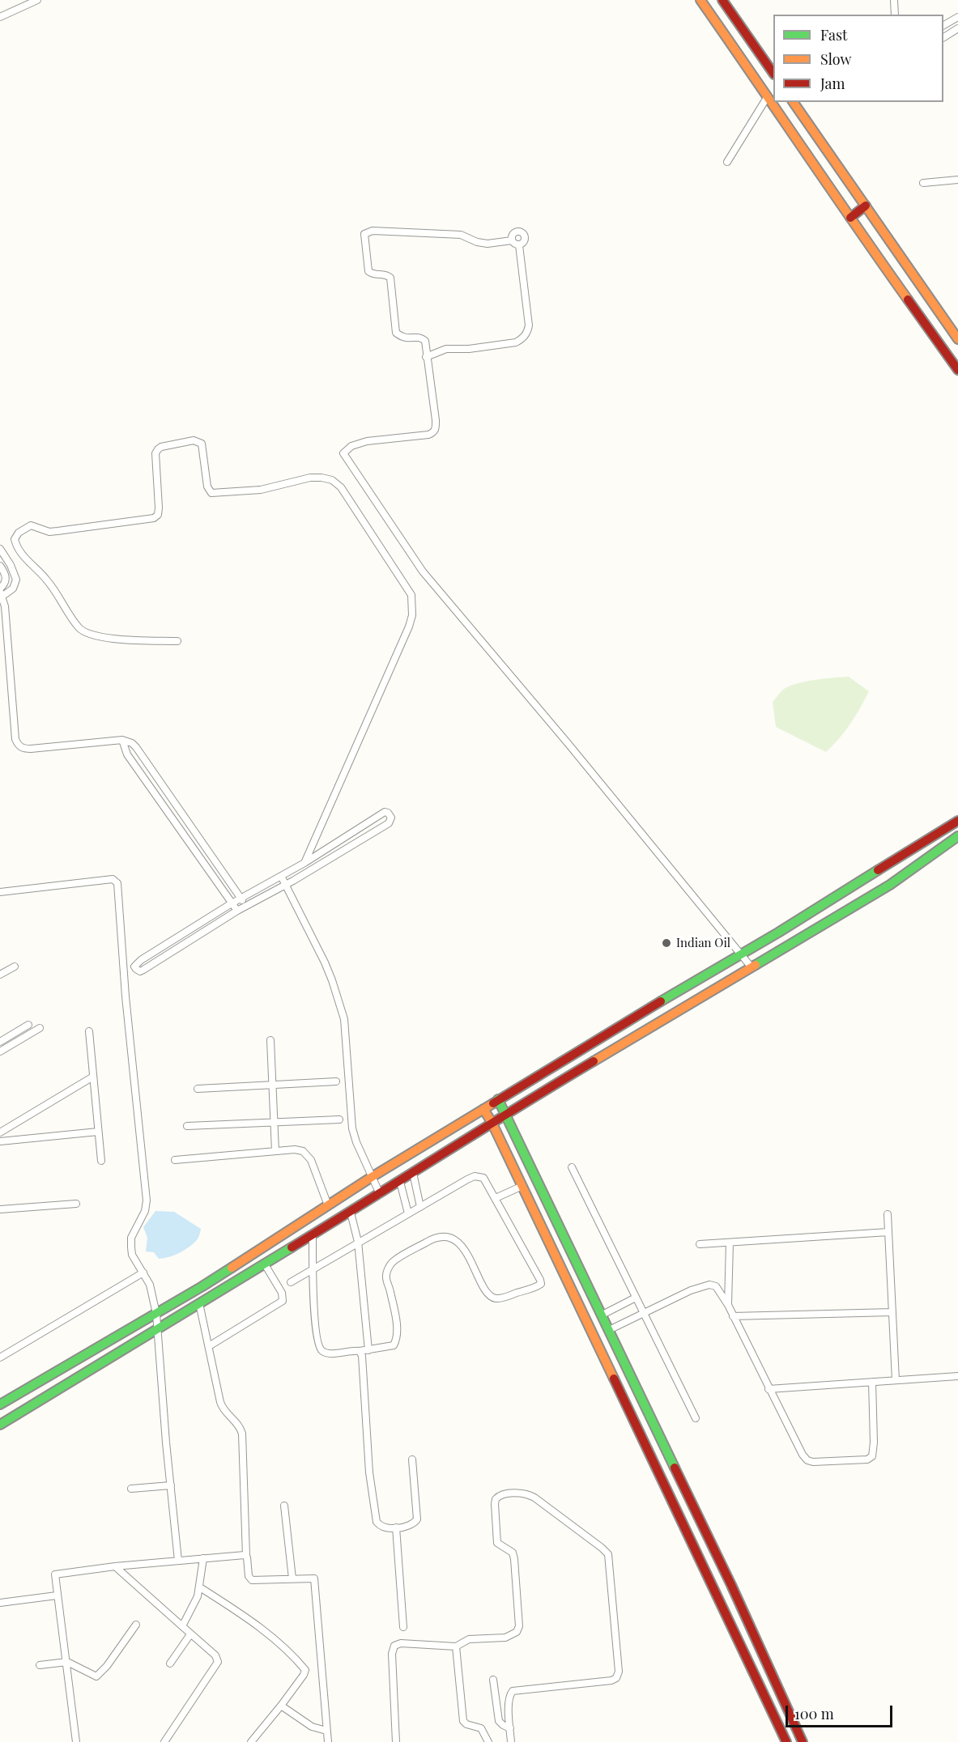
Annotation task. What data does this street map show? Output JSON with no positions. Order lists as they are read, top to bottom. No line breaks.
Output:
{"places":["Indian Oil"],"legend":["Fast","Slow","Jam"],"scale_bar":"100 m"}
